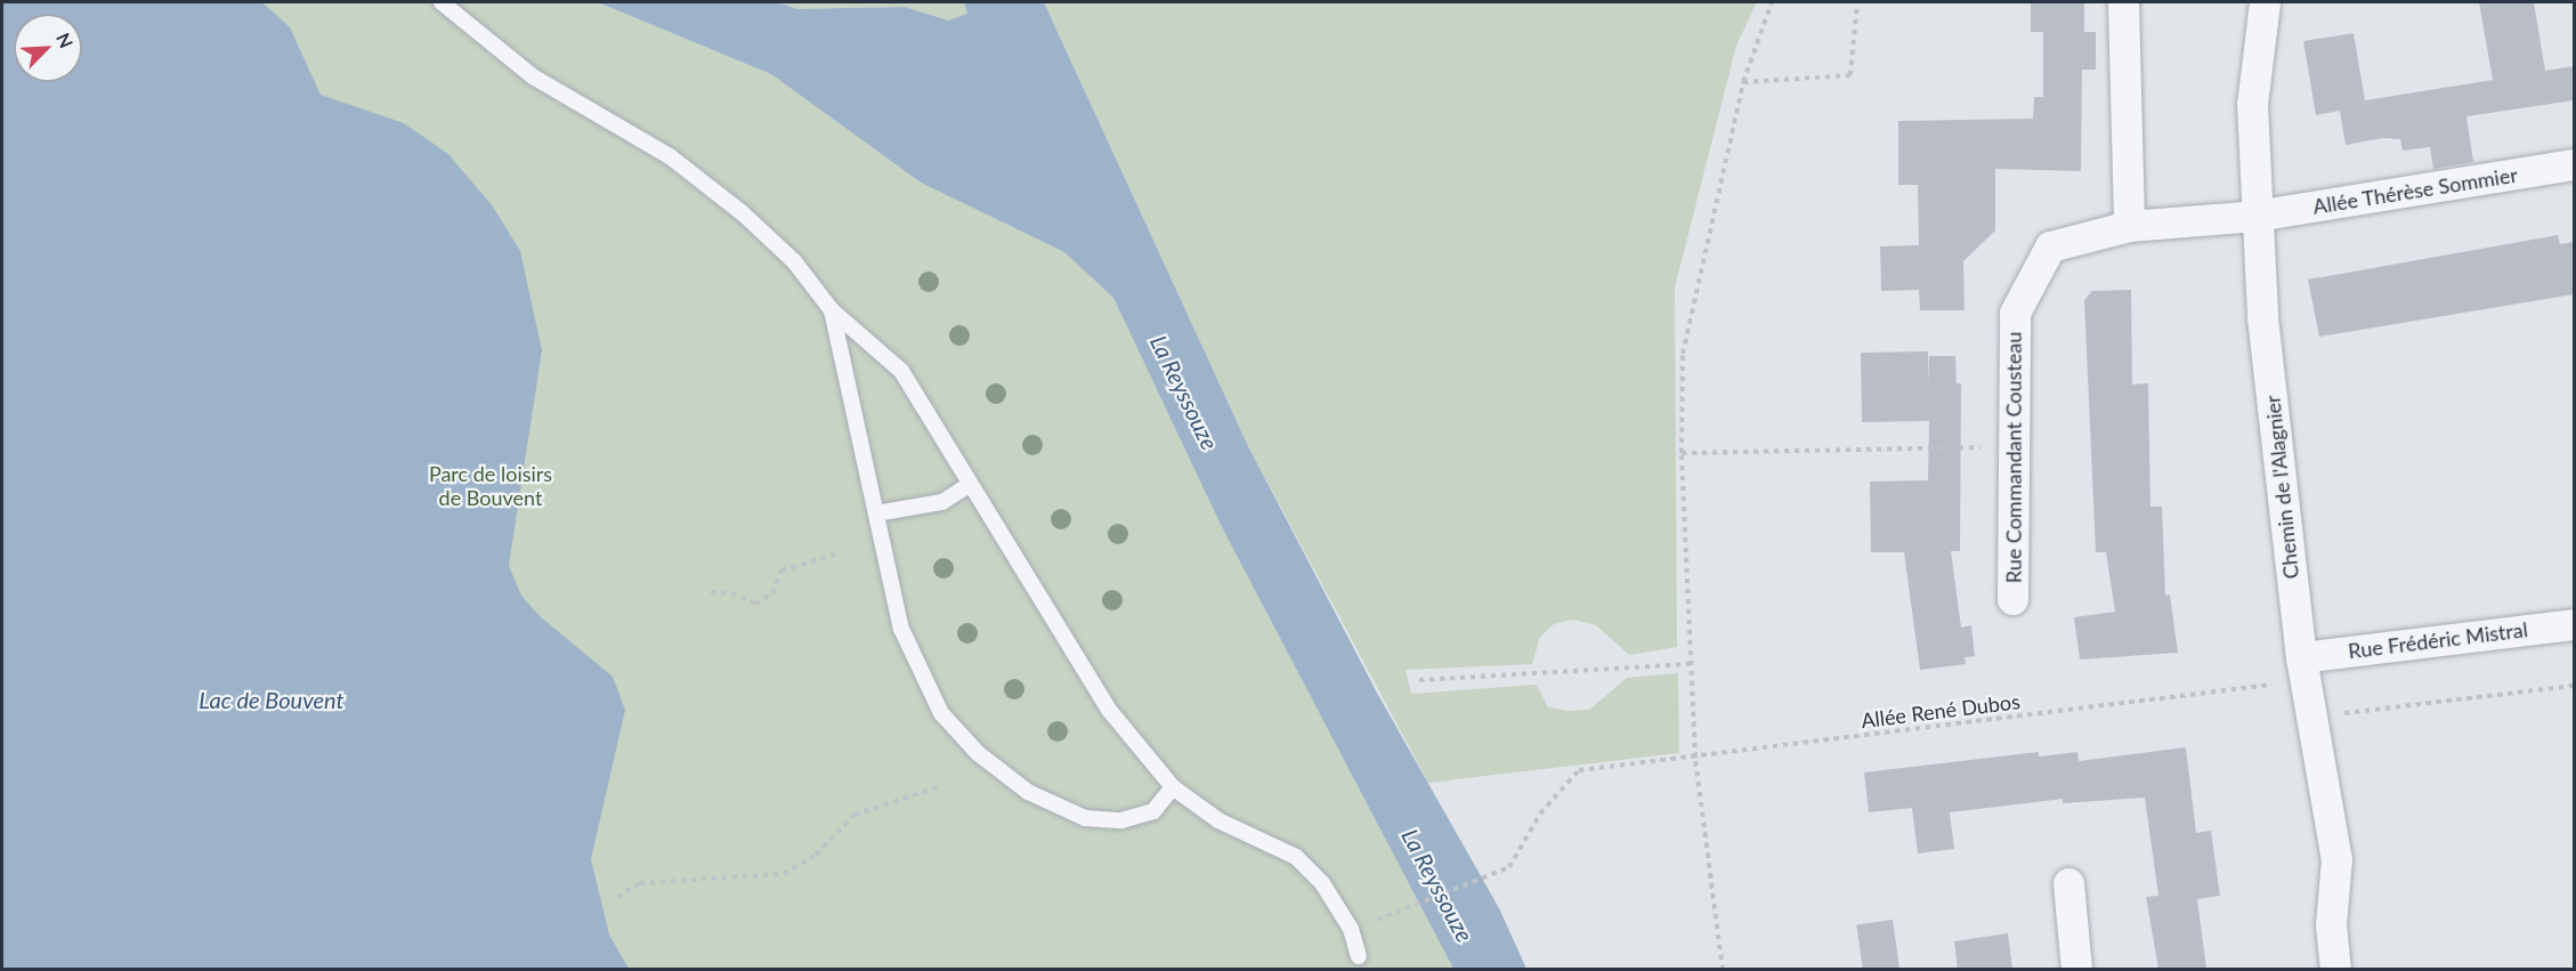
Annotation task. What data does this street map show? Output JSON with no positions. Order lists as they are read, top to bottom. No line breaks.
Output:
{"streets":{"street":["Allée Thérèse Sommier","Rue Commandant Cousteau","Chemin de l'Alagnier","Rue Frédéric Mistral"],"path":["Allée René Dubos"]},"crossings":[["Allée Thérèse Sommier","Rue Commandant Cousteau"],["Allée Thérèse Sommier","Chemin de l'Alagnier"],["Rue Commandant Cousteau","Chemin de l'Alagnier"],["Chemin de l'Alagnier","Rue Frédéric Mistral"],["Chemin de l'Alagnier","Allée René Dubos"],["Rue Frédéric Mistral","Allée René Dubos"]],"water":["La Reyssouze","Lac de Bouvent"],"parks":["Parc de loisirs de Bouvent"],"north":"top right"}
